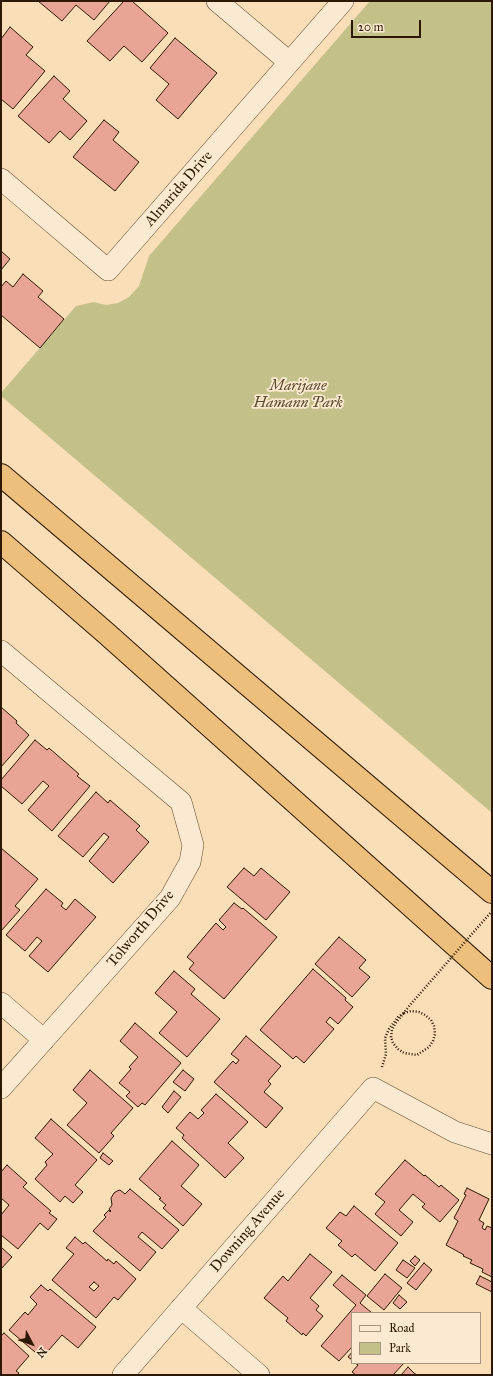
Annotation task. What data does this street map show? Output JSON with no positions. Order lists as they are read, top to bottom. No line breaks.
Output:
{"streets":{"street":["Almarida Drive","Tolworth Drive","Downing Avenue"]},"parks":["Marijane Hamann Park"],"legend":["Road","Park"],"scale_bar":"20 m","north":"bottom right"}
